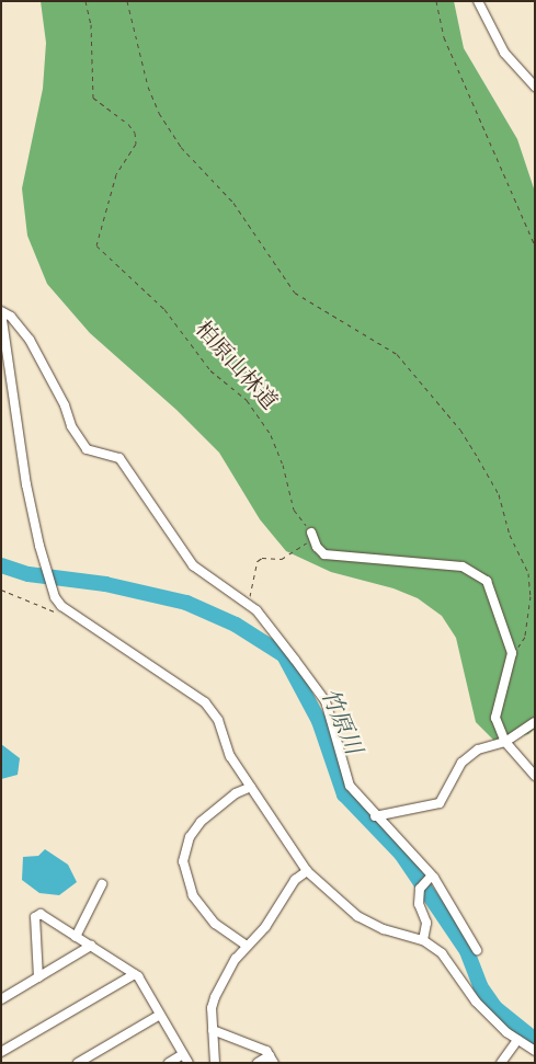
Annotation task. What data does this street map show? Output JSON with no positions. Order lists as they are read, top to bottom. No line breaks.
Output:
{"streets":{"path":["柏原山林道"]},"water":["竹原川"]}
